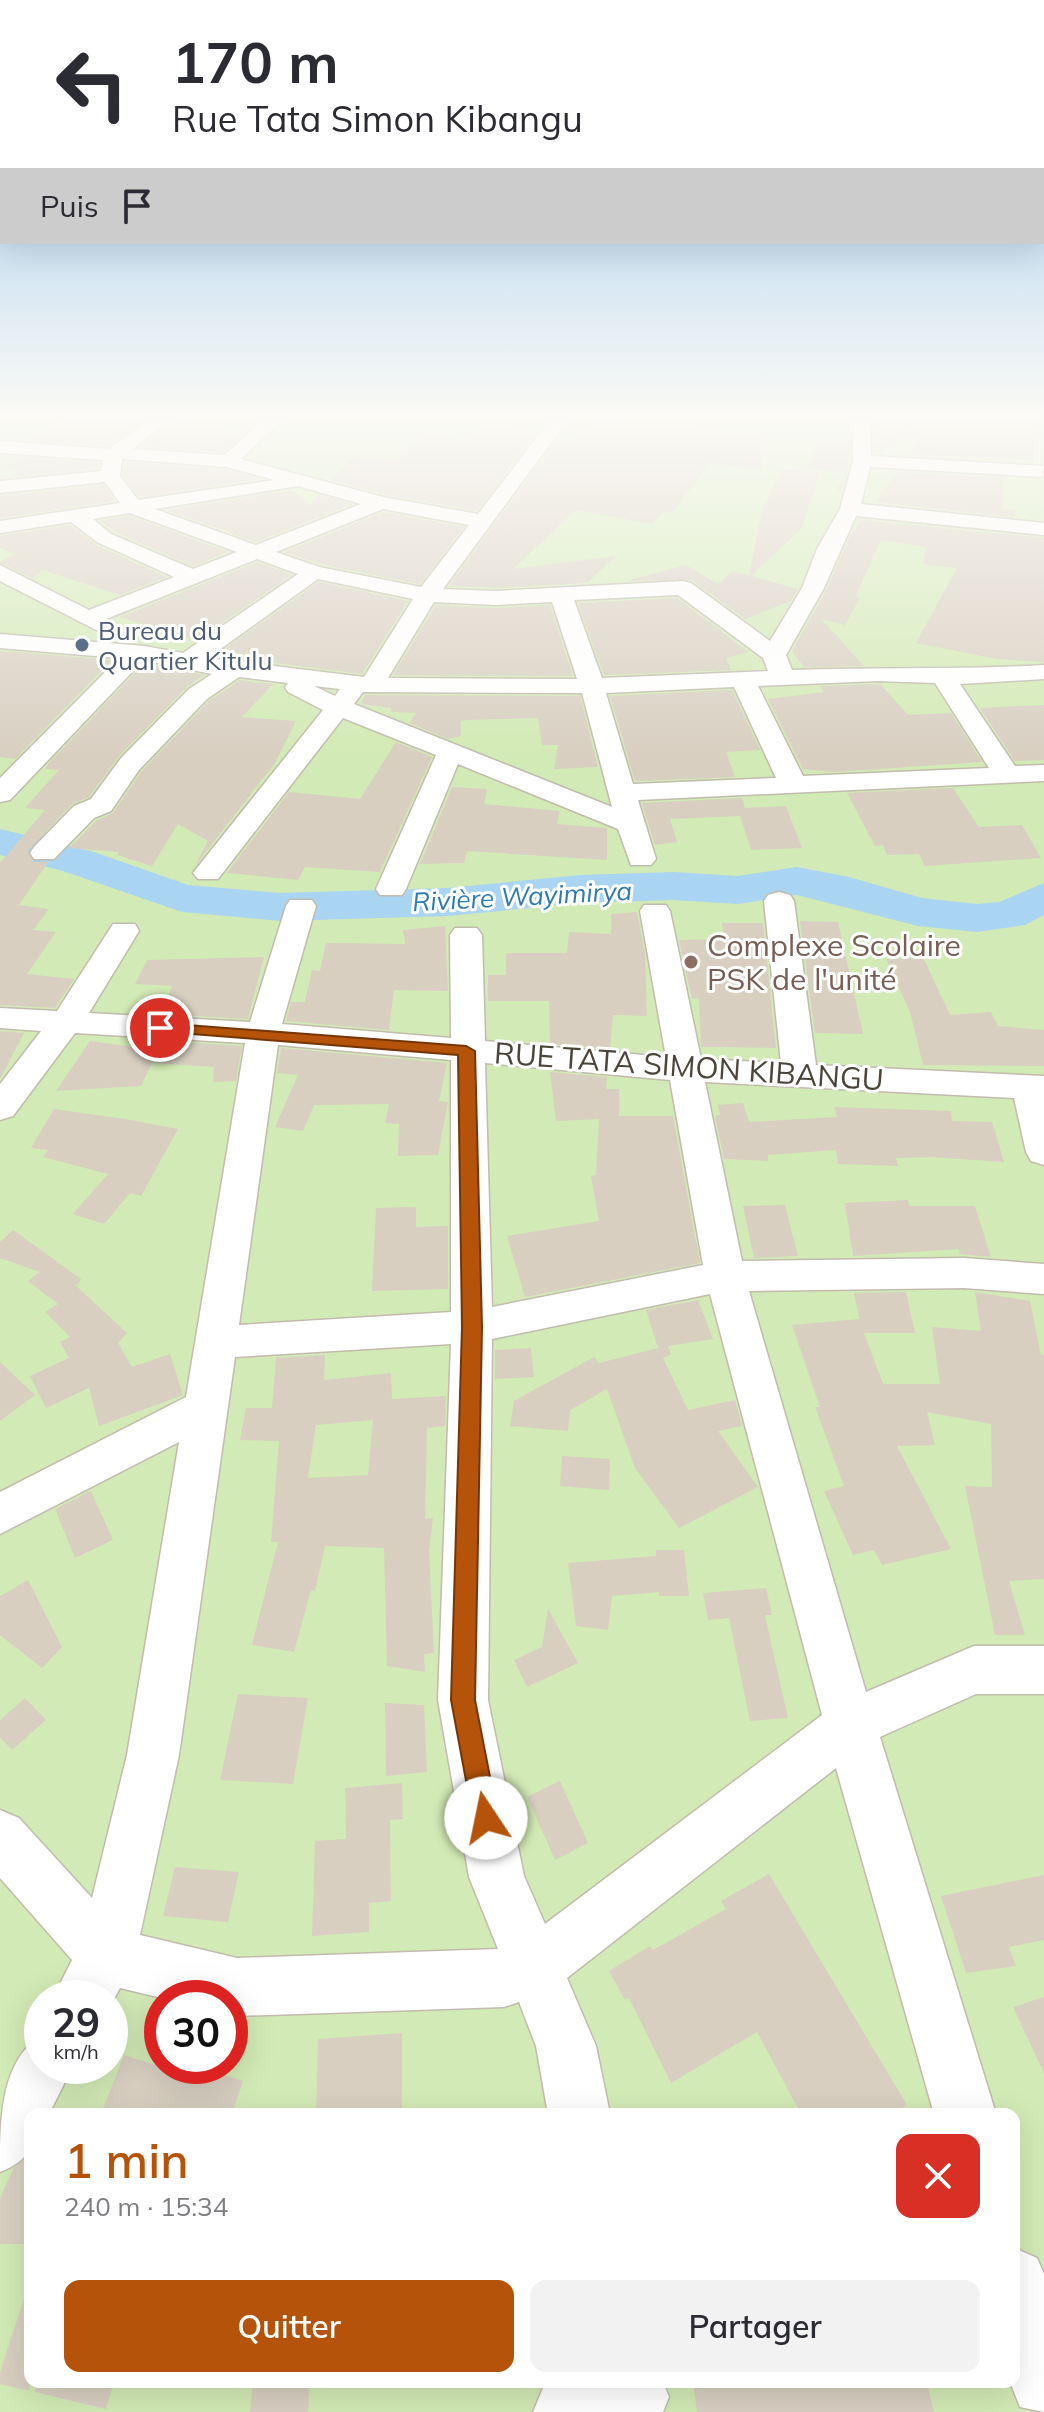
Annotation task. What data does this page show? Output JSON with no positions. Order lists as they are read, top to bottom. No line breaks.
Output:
{"streets":{"street":["RUE TATA SIMON KIBANGU"]},"water":["Rivière Wayimirya"],"places":["Bureau du Quartier Kitulu","Complexe Scolaire PSK de l'unité"],"page":{"turn":["170 m","Rue Tata Simon Kibangu"],"then":"Puis","speed":"29 km/h","limit":"30","heading":["1 min","240 m · 15:34"],"buttons":["Quitter","Partager"]}}
